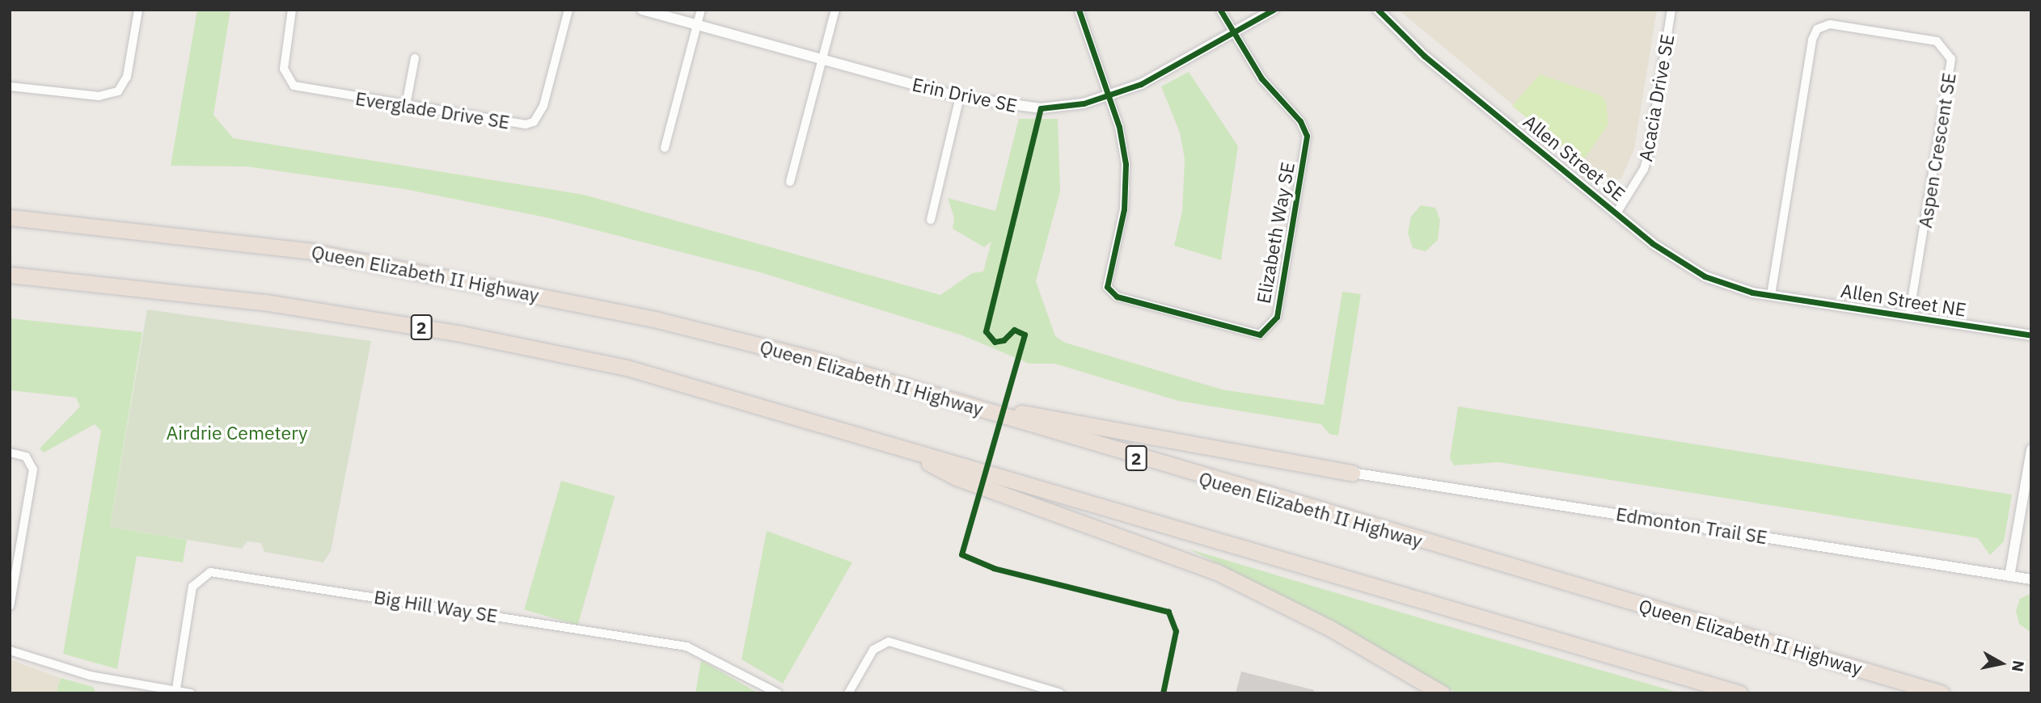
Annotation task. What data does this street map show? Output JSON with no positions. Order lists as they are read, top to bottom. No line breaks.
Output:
{"streets":{"highway":["Queen Elizabeth II Highway","2"],"street":["Erin Drive SE","Acacia Drive SE","Everglade Drive SE","Aspen Crescent SE","Allen Street SE","Elizabeth Way SE","Allen Street NE","Edmonton Trail SE","Big Hill Way SE"]},"crossings":[["Erin Drive SE","Elizabeth Way SE"],["Acacia Drive SE","Allen Street SE"],["Aspen Crescent SE","Allen Street SE"],["Aspen Crescent SE","Allen Street NE"],["Allen Street SE","Allen Street NE"]],"parks":["Airdrie Cemetery"],"north":"right"}
